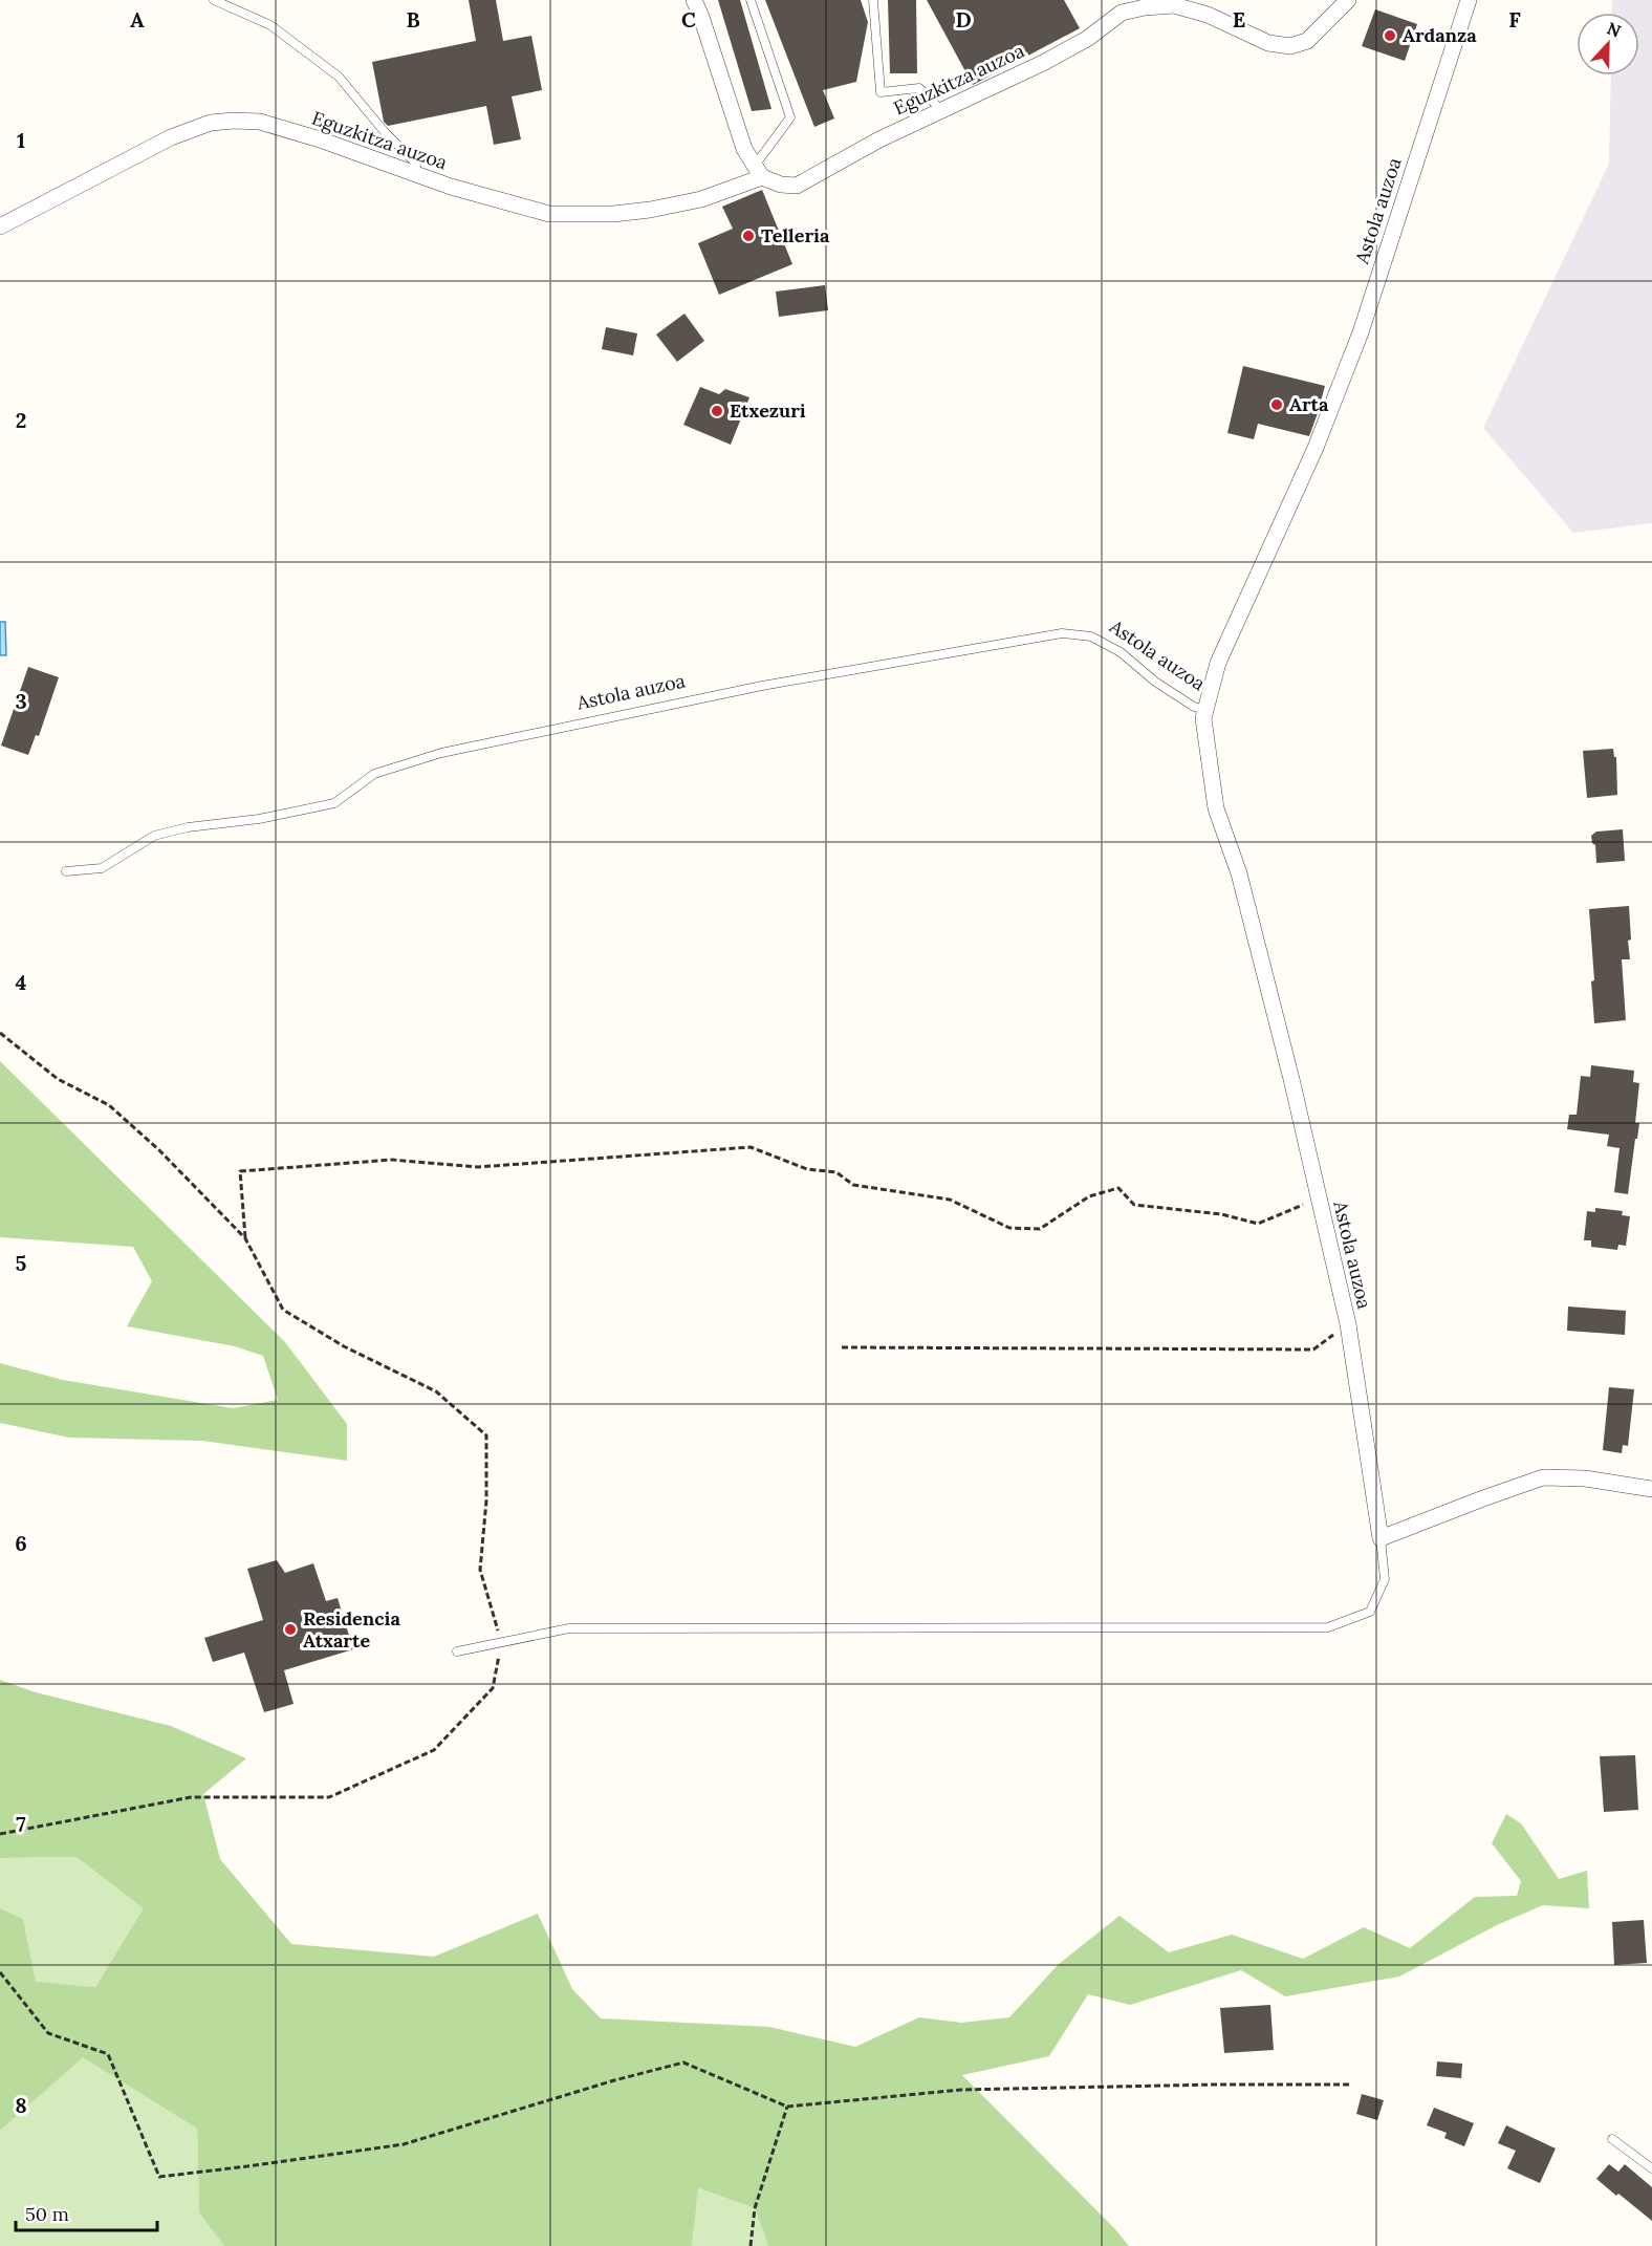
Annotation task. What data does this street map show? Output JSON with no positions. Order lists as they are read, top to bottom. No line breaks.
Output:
{"streets":{"street":["Eguzkitza auzoa","Astola auzoa"]},"places":["Ardanza","Telleria","Arta","Etxezuri","Residencia Atxarte"],"scale_bar":"50 m","north":"top","grid":{"columns":["A","B","C","D","E","F"],"rows":["1","2","3","4","5","6","7","8"]}}
